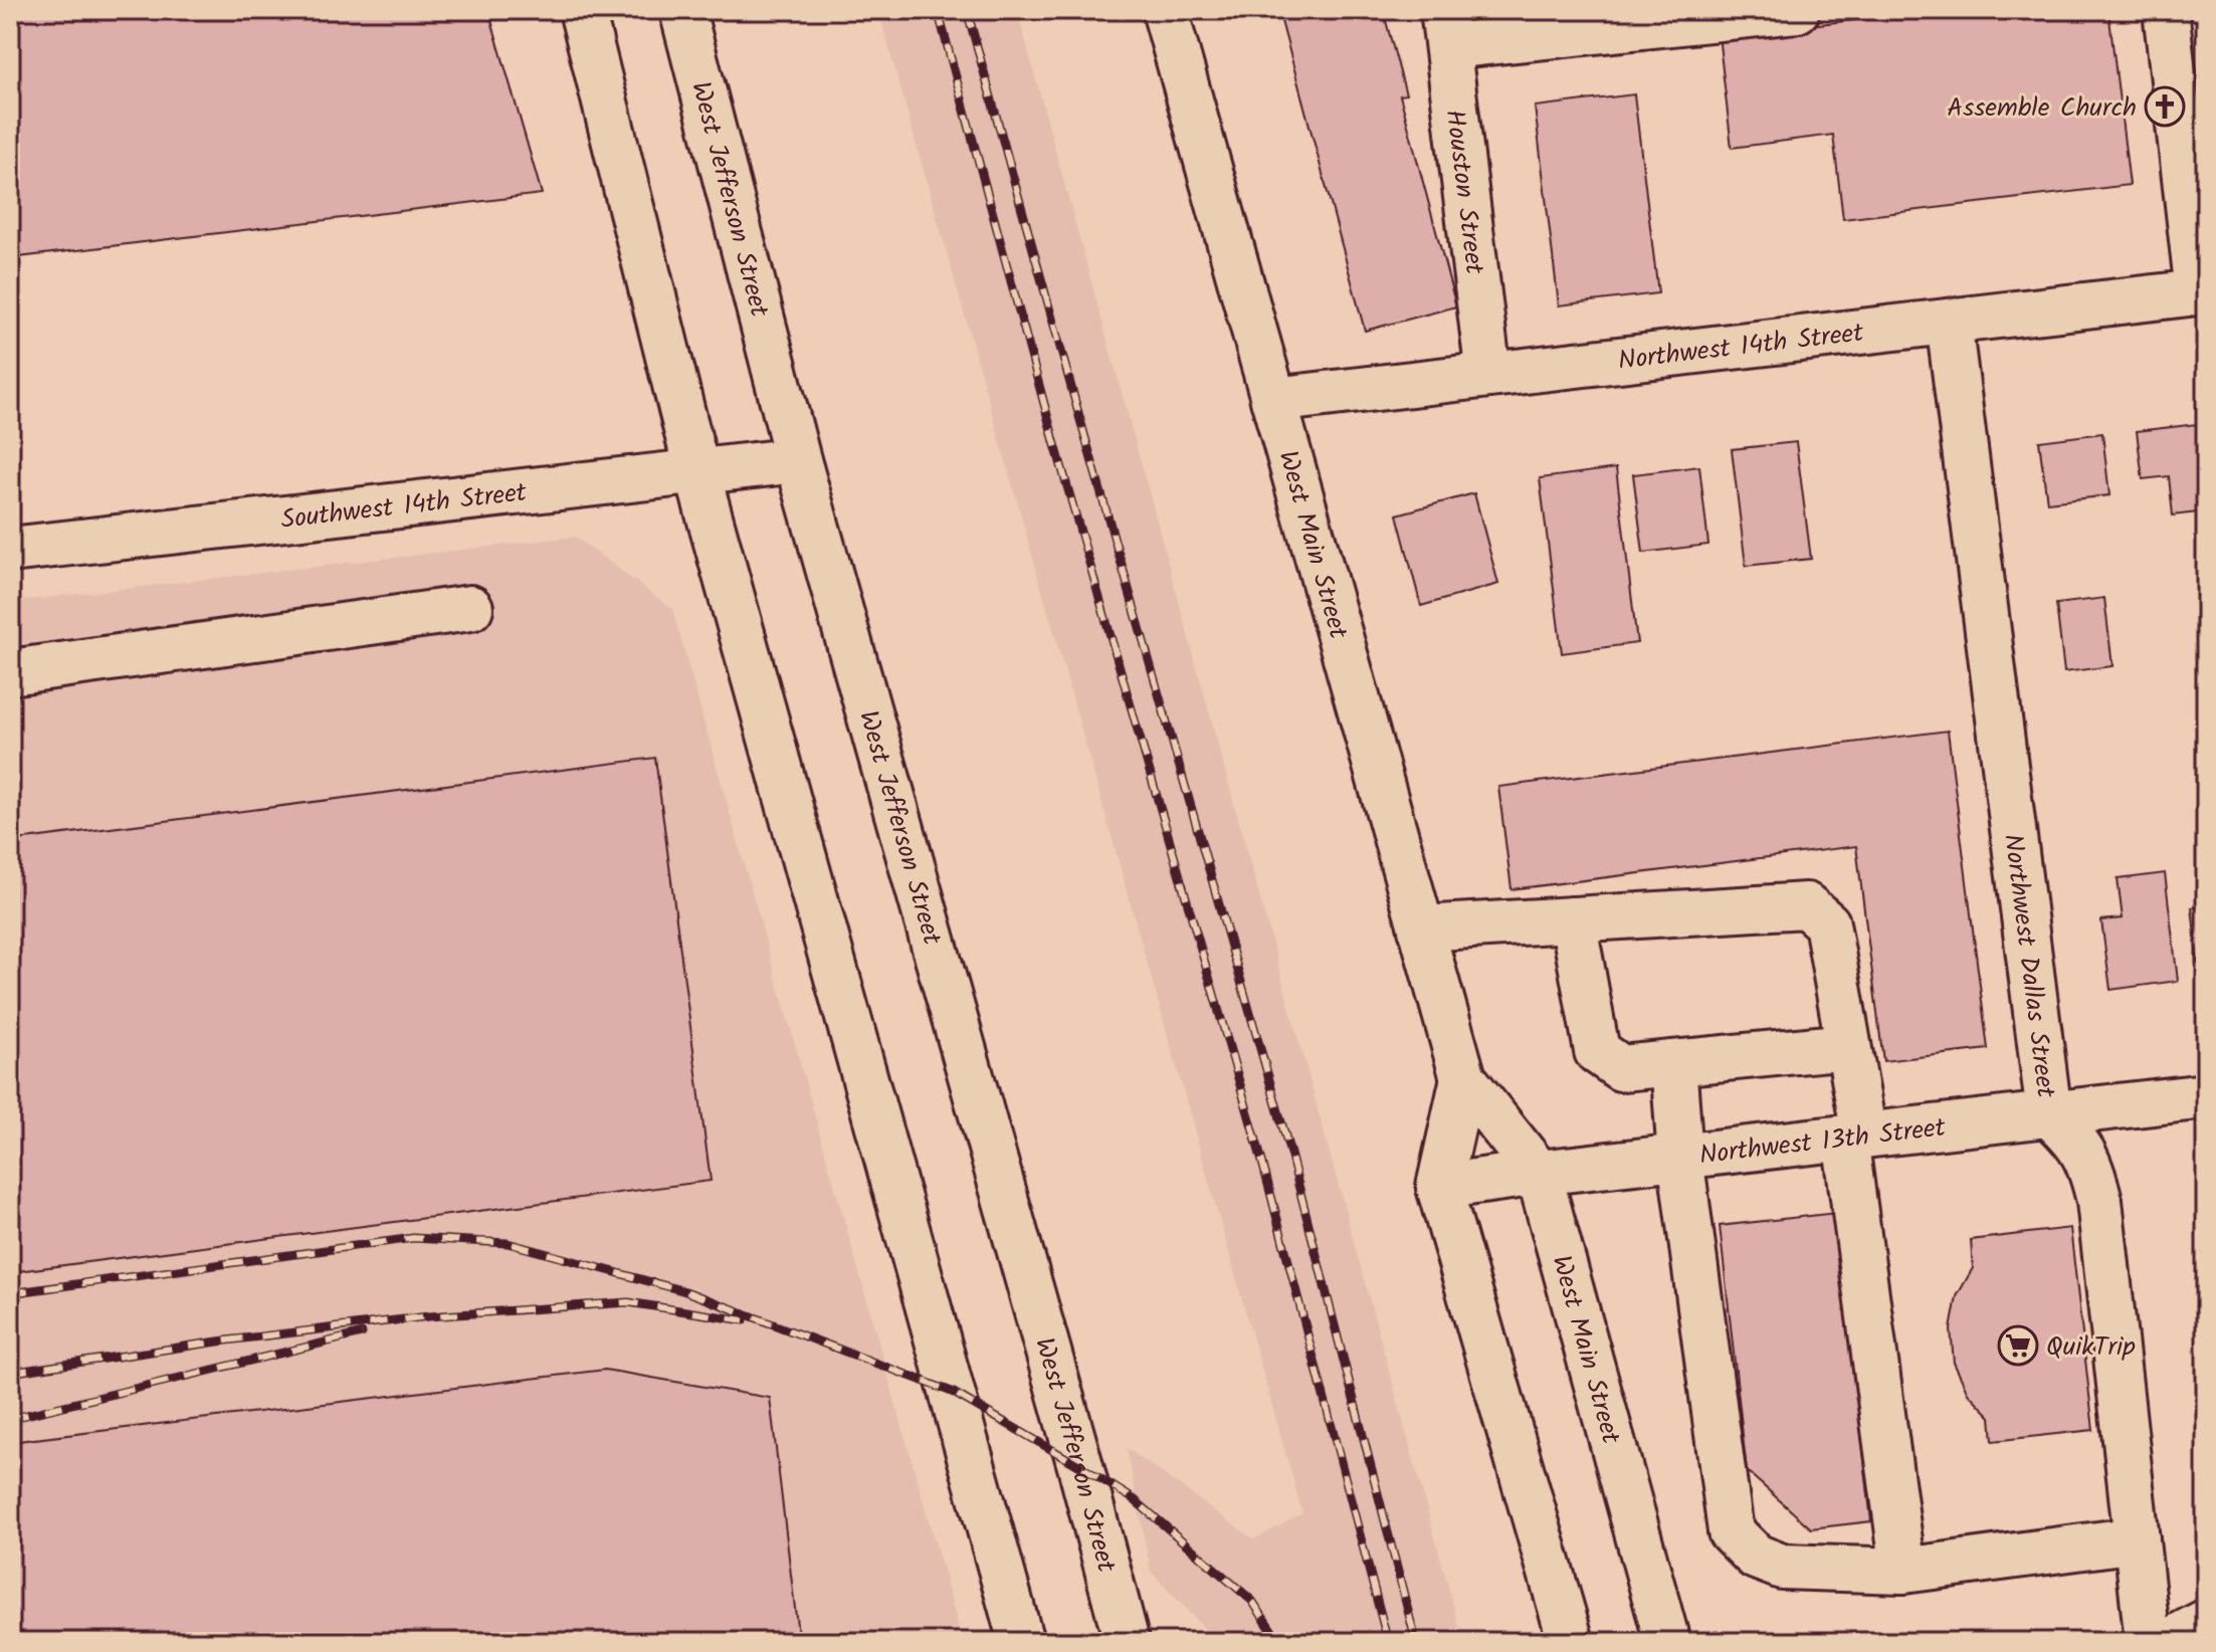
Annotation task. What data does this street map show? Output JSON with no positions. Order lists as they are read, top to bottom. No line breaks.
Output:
{"streets":{"main road":["Houston Street","West Jefferson Street","Northwest 14th Street","Southwest 14th Street","West Main Street","Northwest Dallas Street","Northwest 13th Street"]},"crossings":[["Houston Street","Northwest 14th Street"],["West Jefferson Street","Southwest 14th Street"],["Northwest 14th Street","West Main Street"],["Northwest 14th Street","Northwest Dallas Street"],["West Main Street","Northwest 13th Street"],["Northwest Dallas Street","Northwest 13th Street"]],"places":{"church":["Assemble Church"],"supermarket":["QuikTrip"]}}
